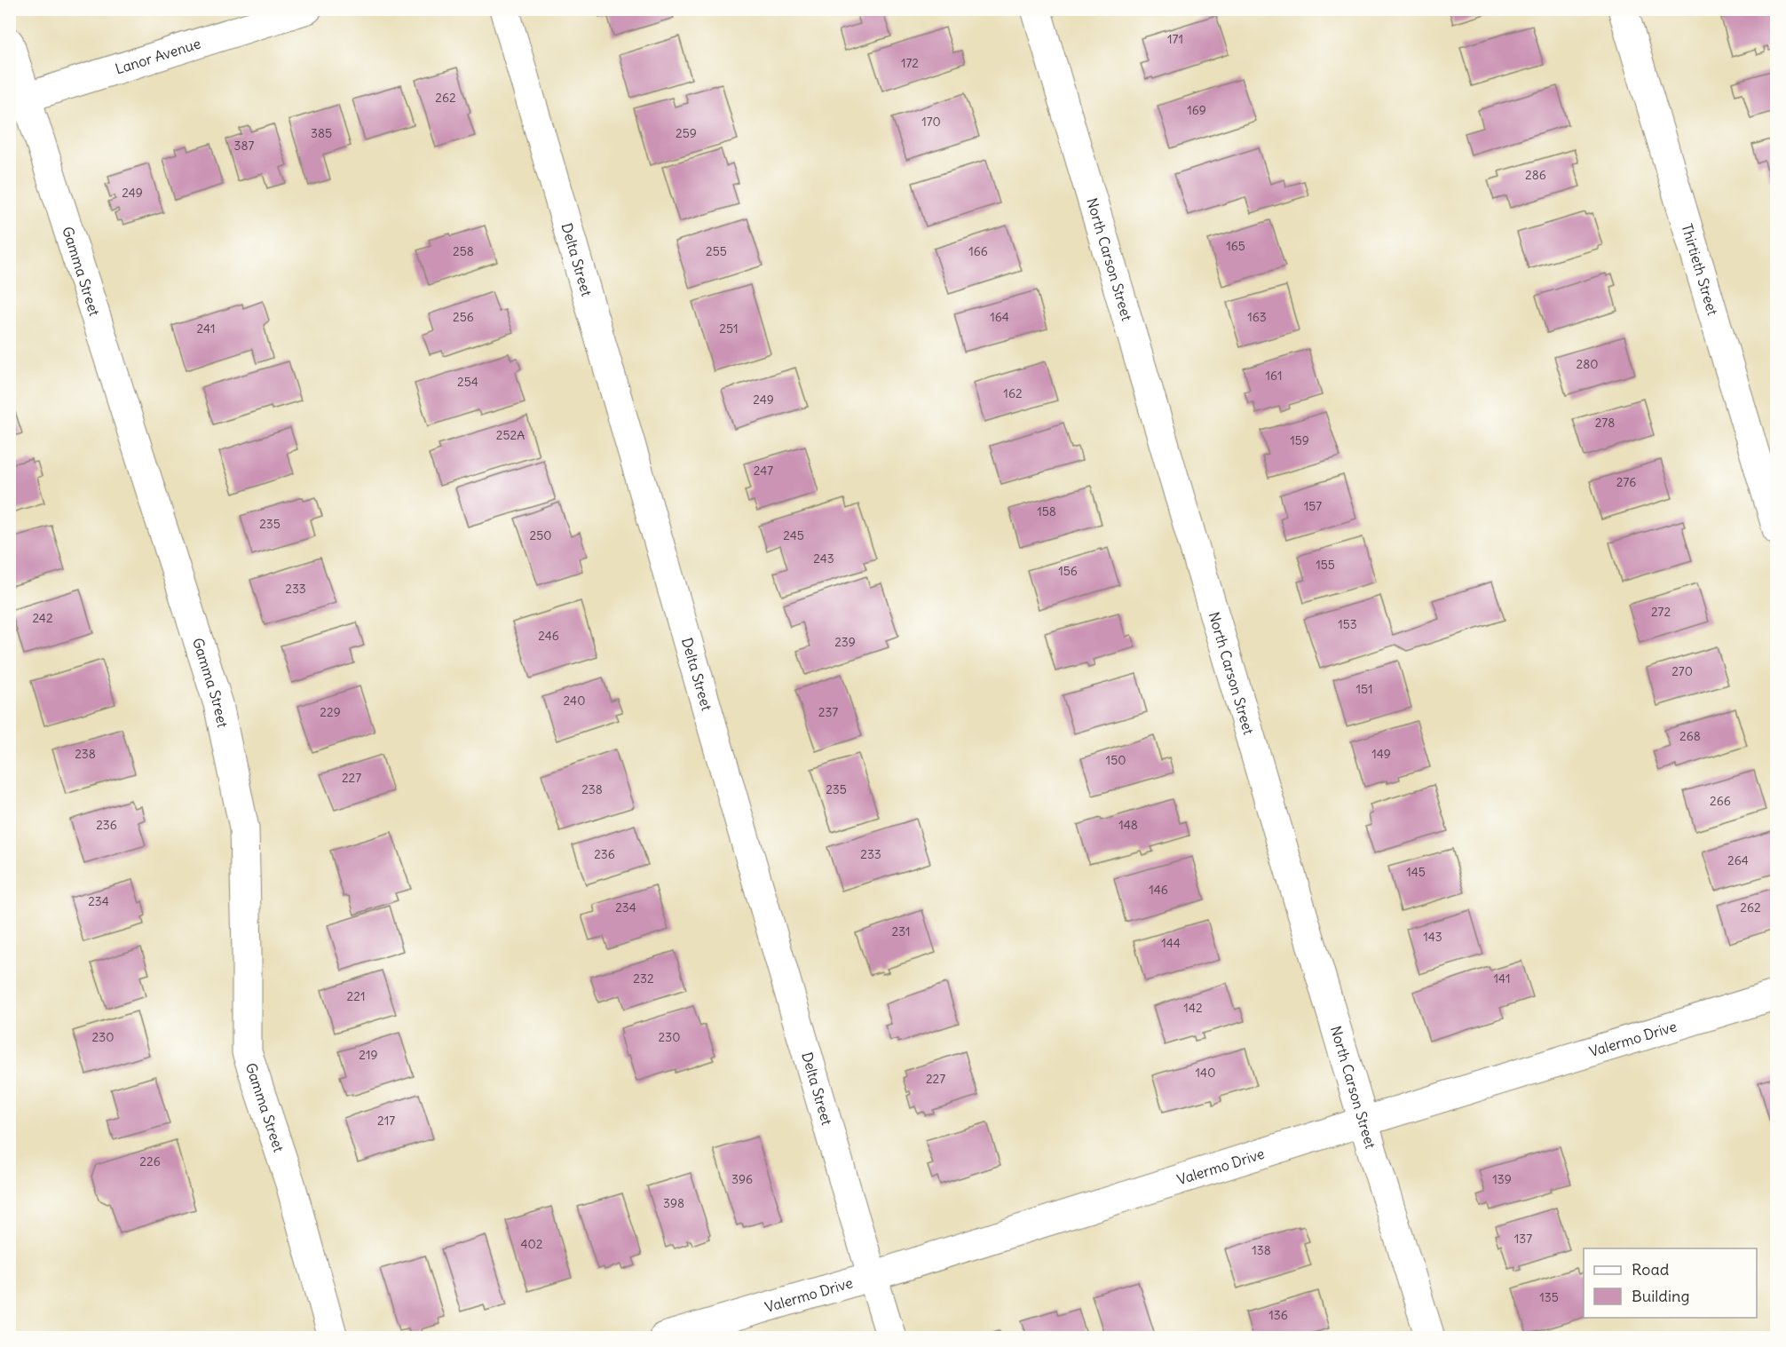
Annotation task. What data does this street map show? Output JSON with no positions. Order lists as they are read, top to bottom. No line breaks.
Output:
{"streets":{"street":["Lanor Avenue","Delta Street","North Carson Street","Thirtieth Street","Gamma Street","Valermo Drive"]},"crossings":[["Lanor Avenue","Gamma Street"],["Delta Street","Valermo Drive"],["North Carson Street","Valermo Drive"]],"house_numbers":["171","172","262","169","170","385","259","387","286","249","165","258","255","166","256","164","163","241","251","280","161","254","162","249","278","252A","159","247","276","157","158","235","250","245","243","155","156","233","272","242","153","246","239","270","151","240","229","237","268","238","149","150","227","238","235","266","236","148","236","233","264","145","146","234","234","262","231","143","144","232","141","221","142","230","230","219","140","227","217","226","396","139","398","137","402","138","135","136"],"legend":["Road","Building"]}
